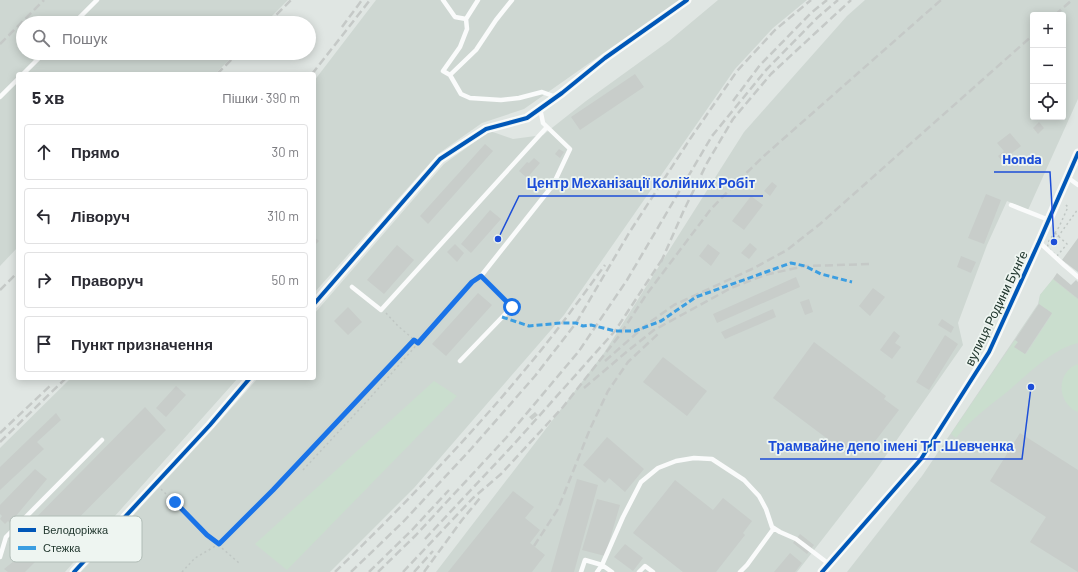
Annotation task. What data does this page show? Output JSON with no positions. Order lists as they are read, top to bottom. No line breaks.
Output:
{"streets":{"street":["вулиця Родини Бунґе"]},"places":["Центр Механізації Колійних Робіт","Honda","Трамвайне депо імені Т.Г.Шевченка"],"legend":["Велодоріжка","Стежка"],"page":{"map_buttons":["+","−"],"search":"Пошук","heading":["5 хв","Пішки · 390 m"],"list":[["Прямо","30 m"],["Ліворуч","310 m"],["Праворуч","50 m"],"Пункт призначення"]}}
